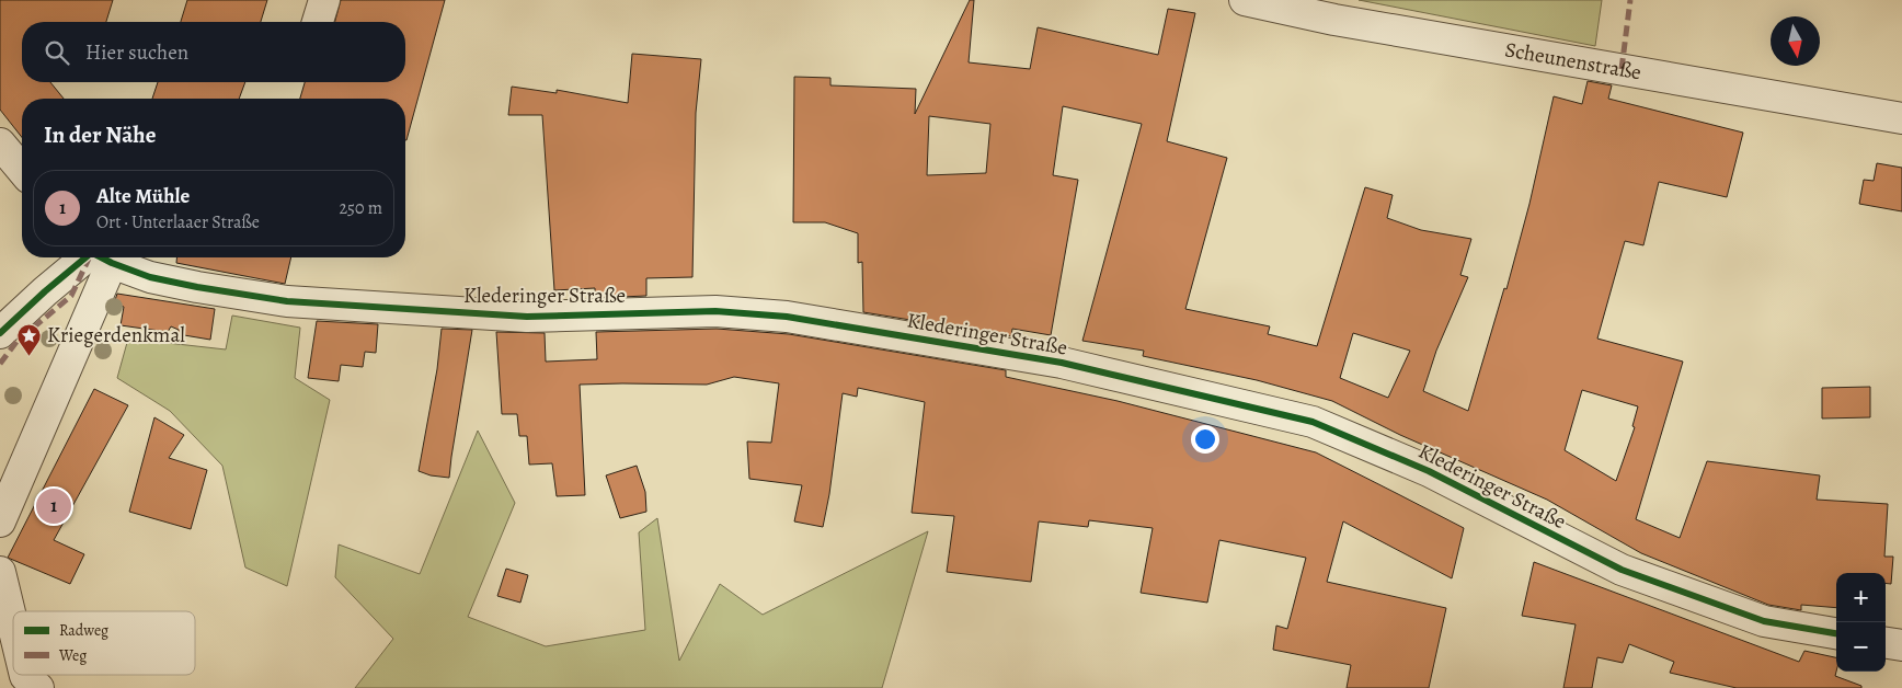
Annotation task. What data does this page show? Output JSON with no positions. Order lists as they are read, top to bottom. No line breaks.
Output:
{"streets":{"street":["Scheunenstraße","Klederinger Straße"]},"places":{"place":["Kriegerdenkmal"]},"legend":["Radweg","Weg"],"north":"bottom","page":{"search":"Hier suchen","heading":"In der Nähe","list":[{"mark":"1","name":"Alte Mühle","note":"Ort · Unterlaaer Straße","value":"250 m"}],"pins":"1","map_buttons":["+","−"]}}
